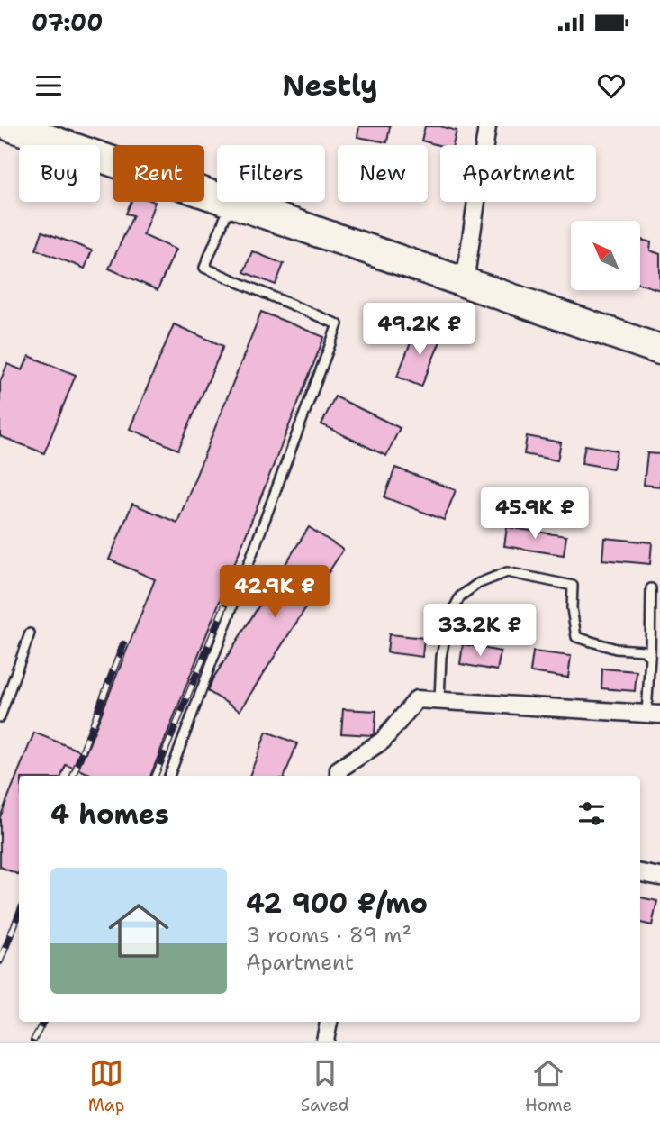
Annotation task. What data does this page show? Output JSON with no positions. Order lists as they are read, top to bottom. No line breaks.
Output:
{"north":"top left","page":{"status":"07:00","header":"Nestly","chip":["Buy","Rent","Filters","New","Apartment"],"price":["49.2K ₽","45.9K ₽","42.9K ₽","33.2K ₽"],"heading":"4 homes","list":[{"name":"42 900 ₽/mo","note":"3 rooms · 89 m² · Apartment"}],"tabs":["Map","Saved","Home"]}}
